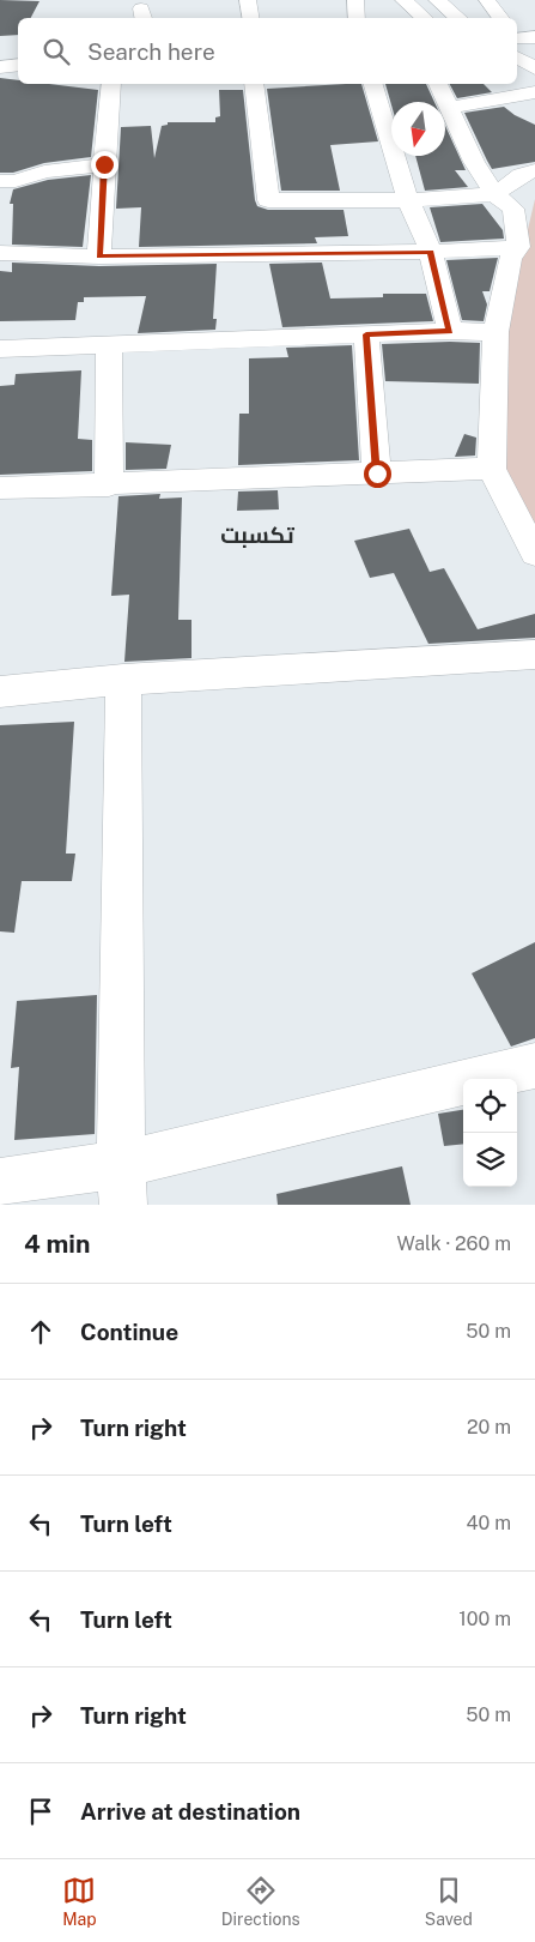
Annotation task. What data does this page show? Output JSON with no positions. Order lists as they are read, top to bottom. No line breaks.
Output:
{"districts":["تكسبت"],"north":"bottom","page":{"search":"Search here","heading":["4 min","Walk · 260 m"],"list":[["Continue","50 m"],["Turn right","20 m"],["Turn left","40 m"],["Turn left","100 m"],["Turn right","50 m"],"Arrive at destination"],"nav":["Map","Directions","Saved"]}}
